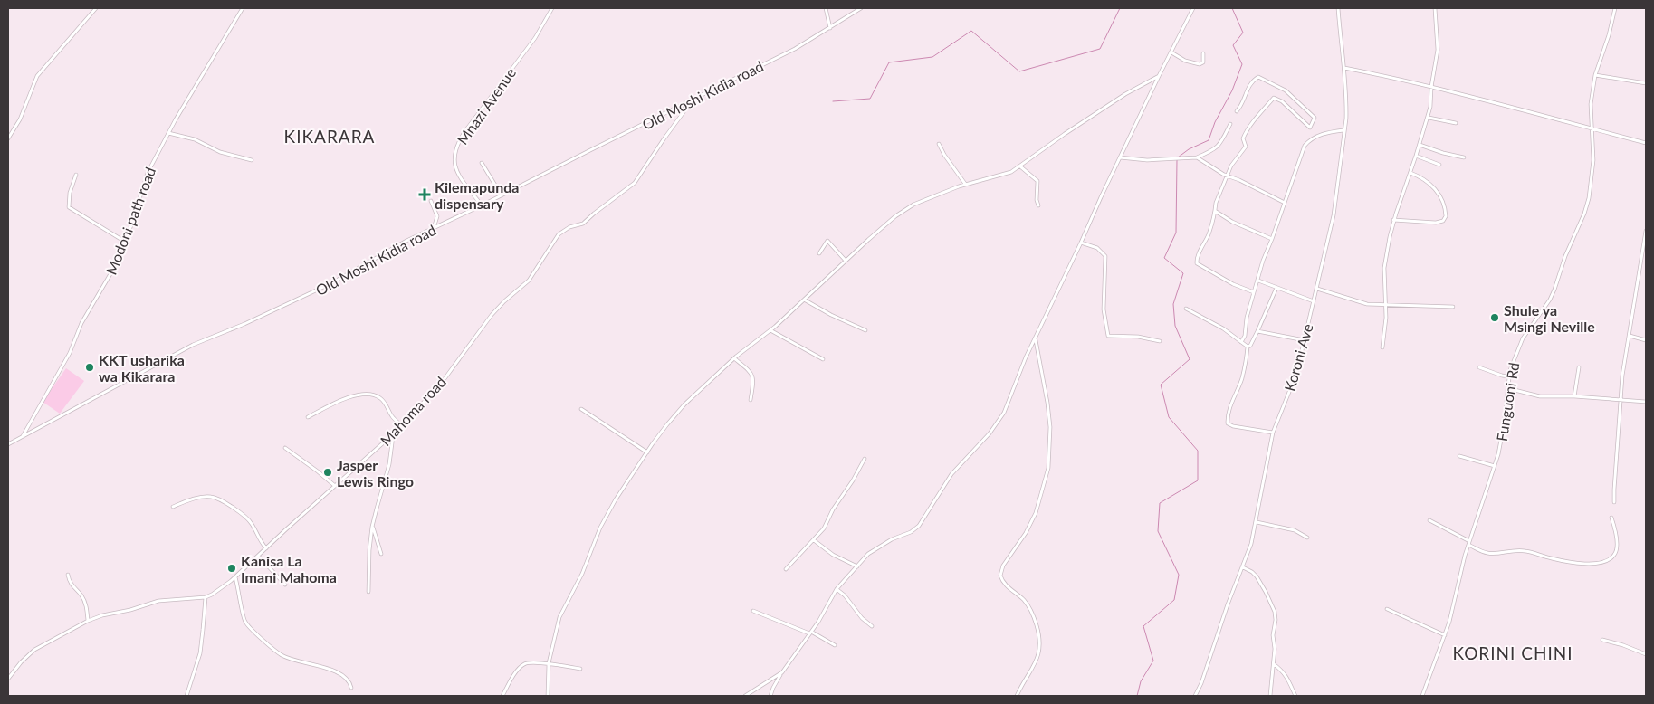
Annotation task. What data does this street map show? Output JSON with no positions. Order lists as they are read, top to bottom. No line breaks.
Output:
{"streets":{"street":["Old Moshi Kidia road","Mnazi Avenue","Modoni path road","Koroni Ave","Funguoni Rd","Mahoma road"]},"crossings":[["Old Moshi Kidia road","Mnazi Avenue"],["Old Moshi Kidia road","Modoni path road"],["Old Moshi Kidia road","Mahoma road"]],"districts":["KIKARARA","KORINI CHINI"],"places":{"health":["Kilemapunda dispensary"],"other":["Shule ya Msingi Neville","KKT usharika wa Kikarara","Jasper Lewis Ringo","Kanisa La Imani Mahoma"]}}
